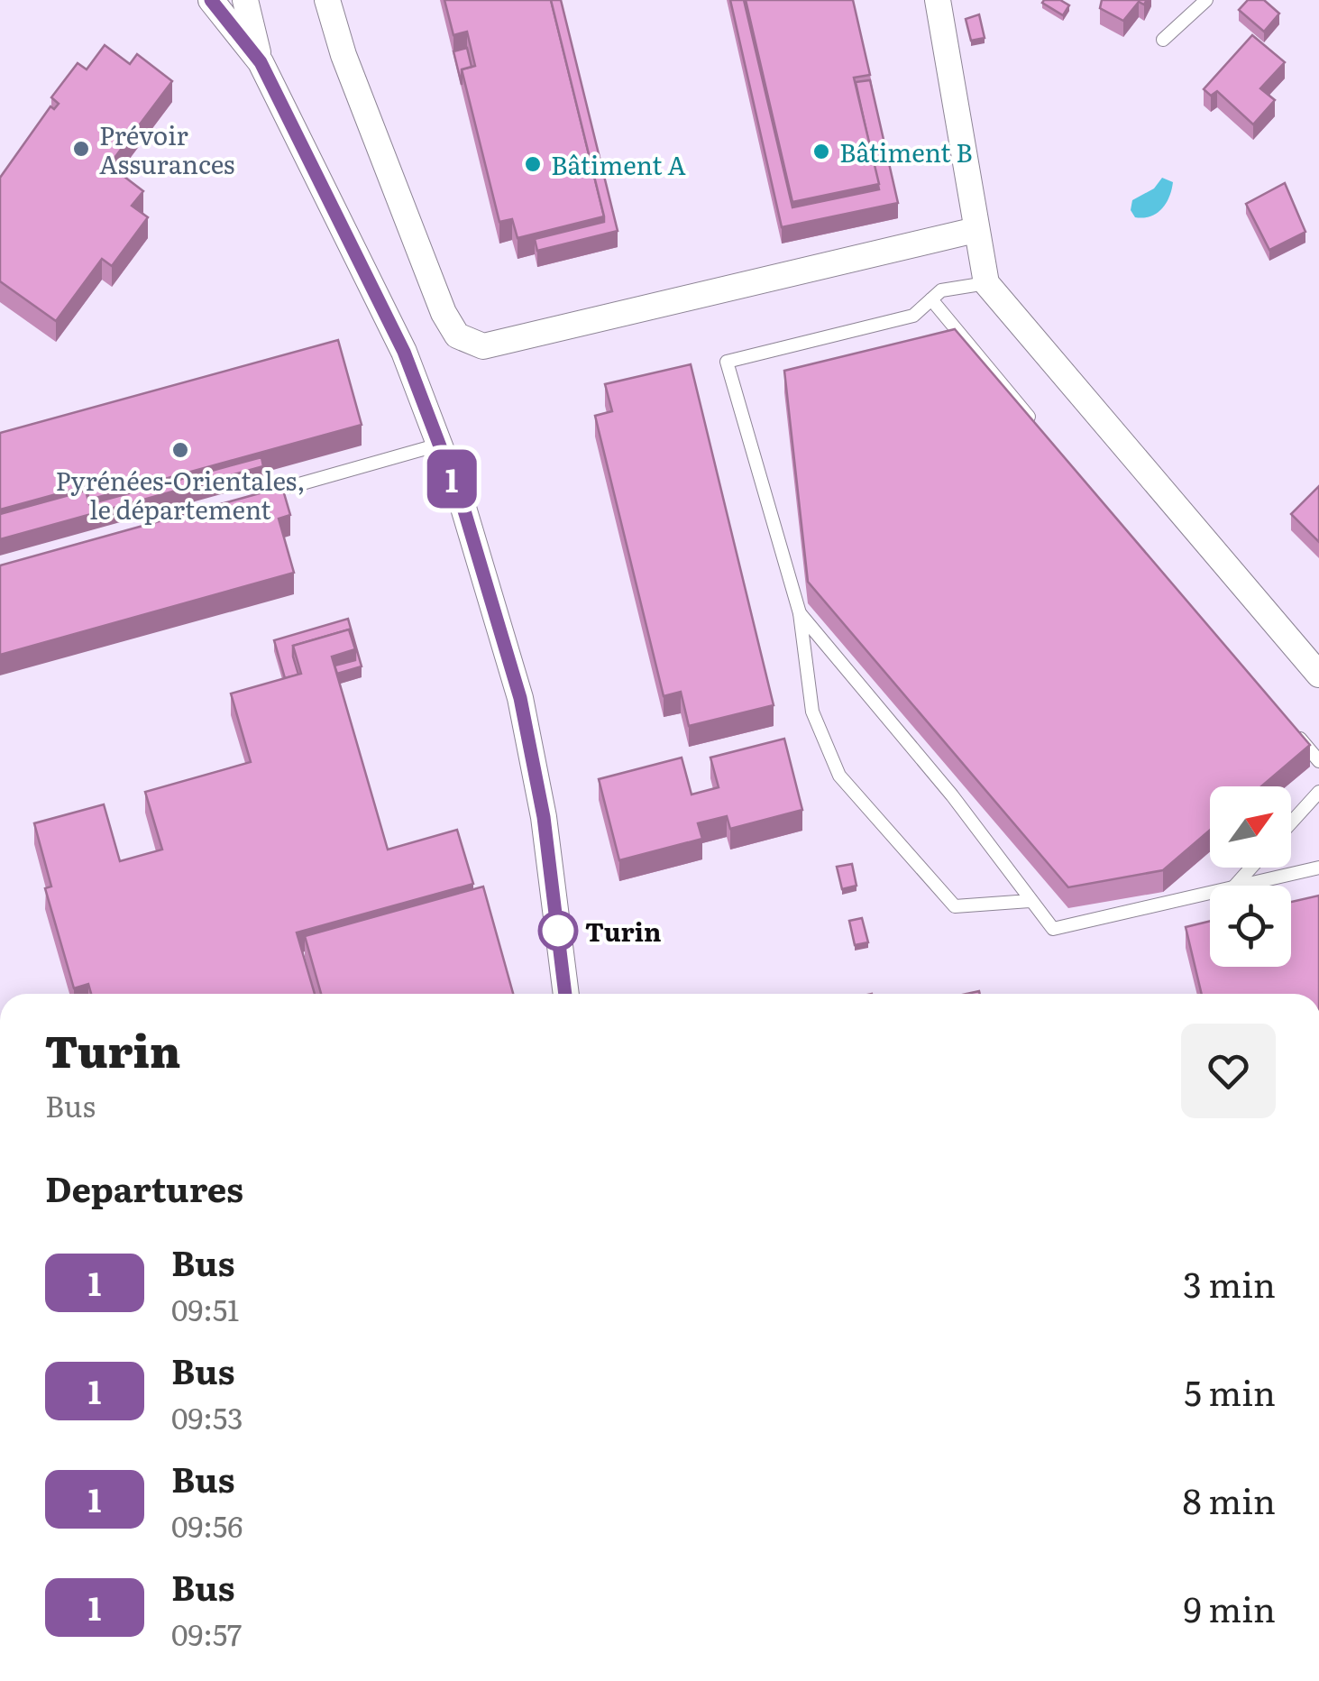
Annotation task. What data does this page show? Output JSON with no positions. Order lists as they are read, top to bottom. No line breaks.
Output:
{"places":["Prévoir Assurances","Bâtiment B","Bâtiment A","Pyrénées-Orientales, le département","Turin"],"lines":["bus line 1"],"north":"top right","page":{"on_map":"1","heading":[["Turin","Bus"],"Departures"],"list":[{"mark":"1","name":"Bus","note":"09:51","value":"3 min"},{"mark":"1","name":"Bus","note":"09:53","value":"5 min"},{"mark":"1","name":"Bus","note":"09:56","value":"8 min"},{"mark":"1","name":"Bus","note":"09:57","value":"9 min"}]}}
